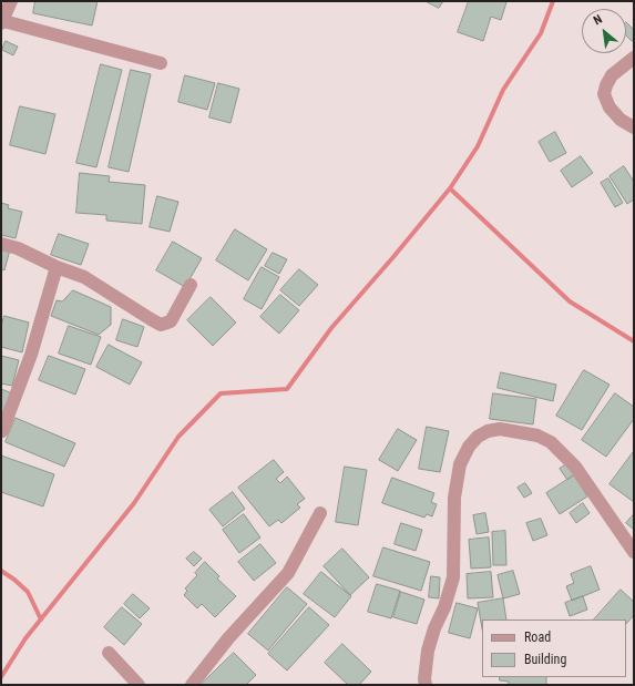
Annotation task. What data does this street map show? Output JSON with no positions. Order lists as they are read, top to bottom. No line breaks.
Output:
{"legend":["Road","Building"],"north":"top left"}
